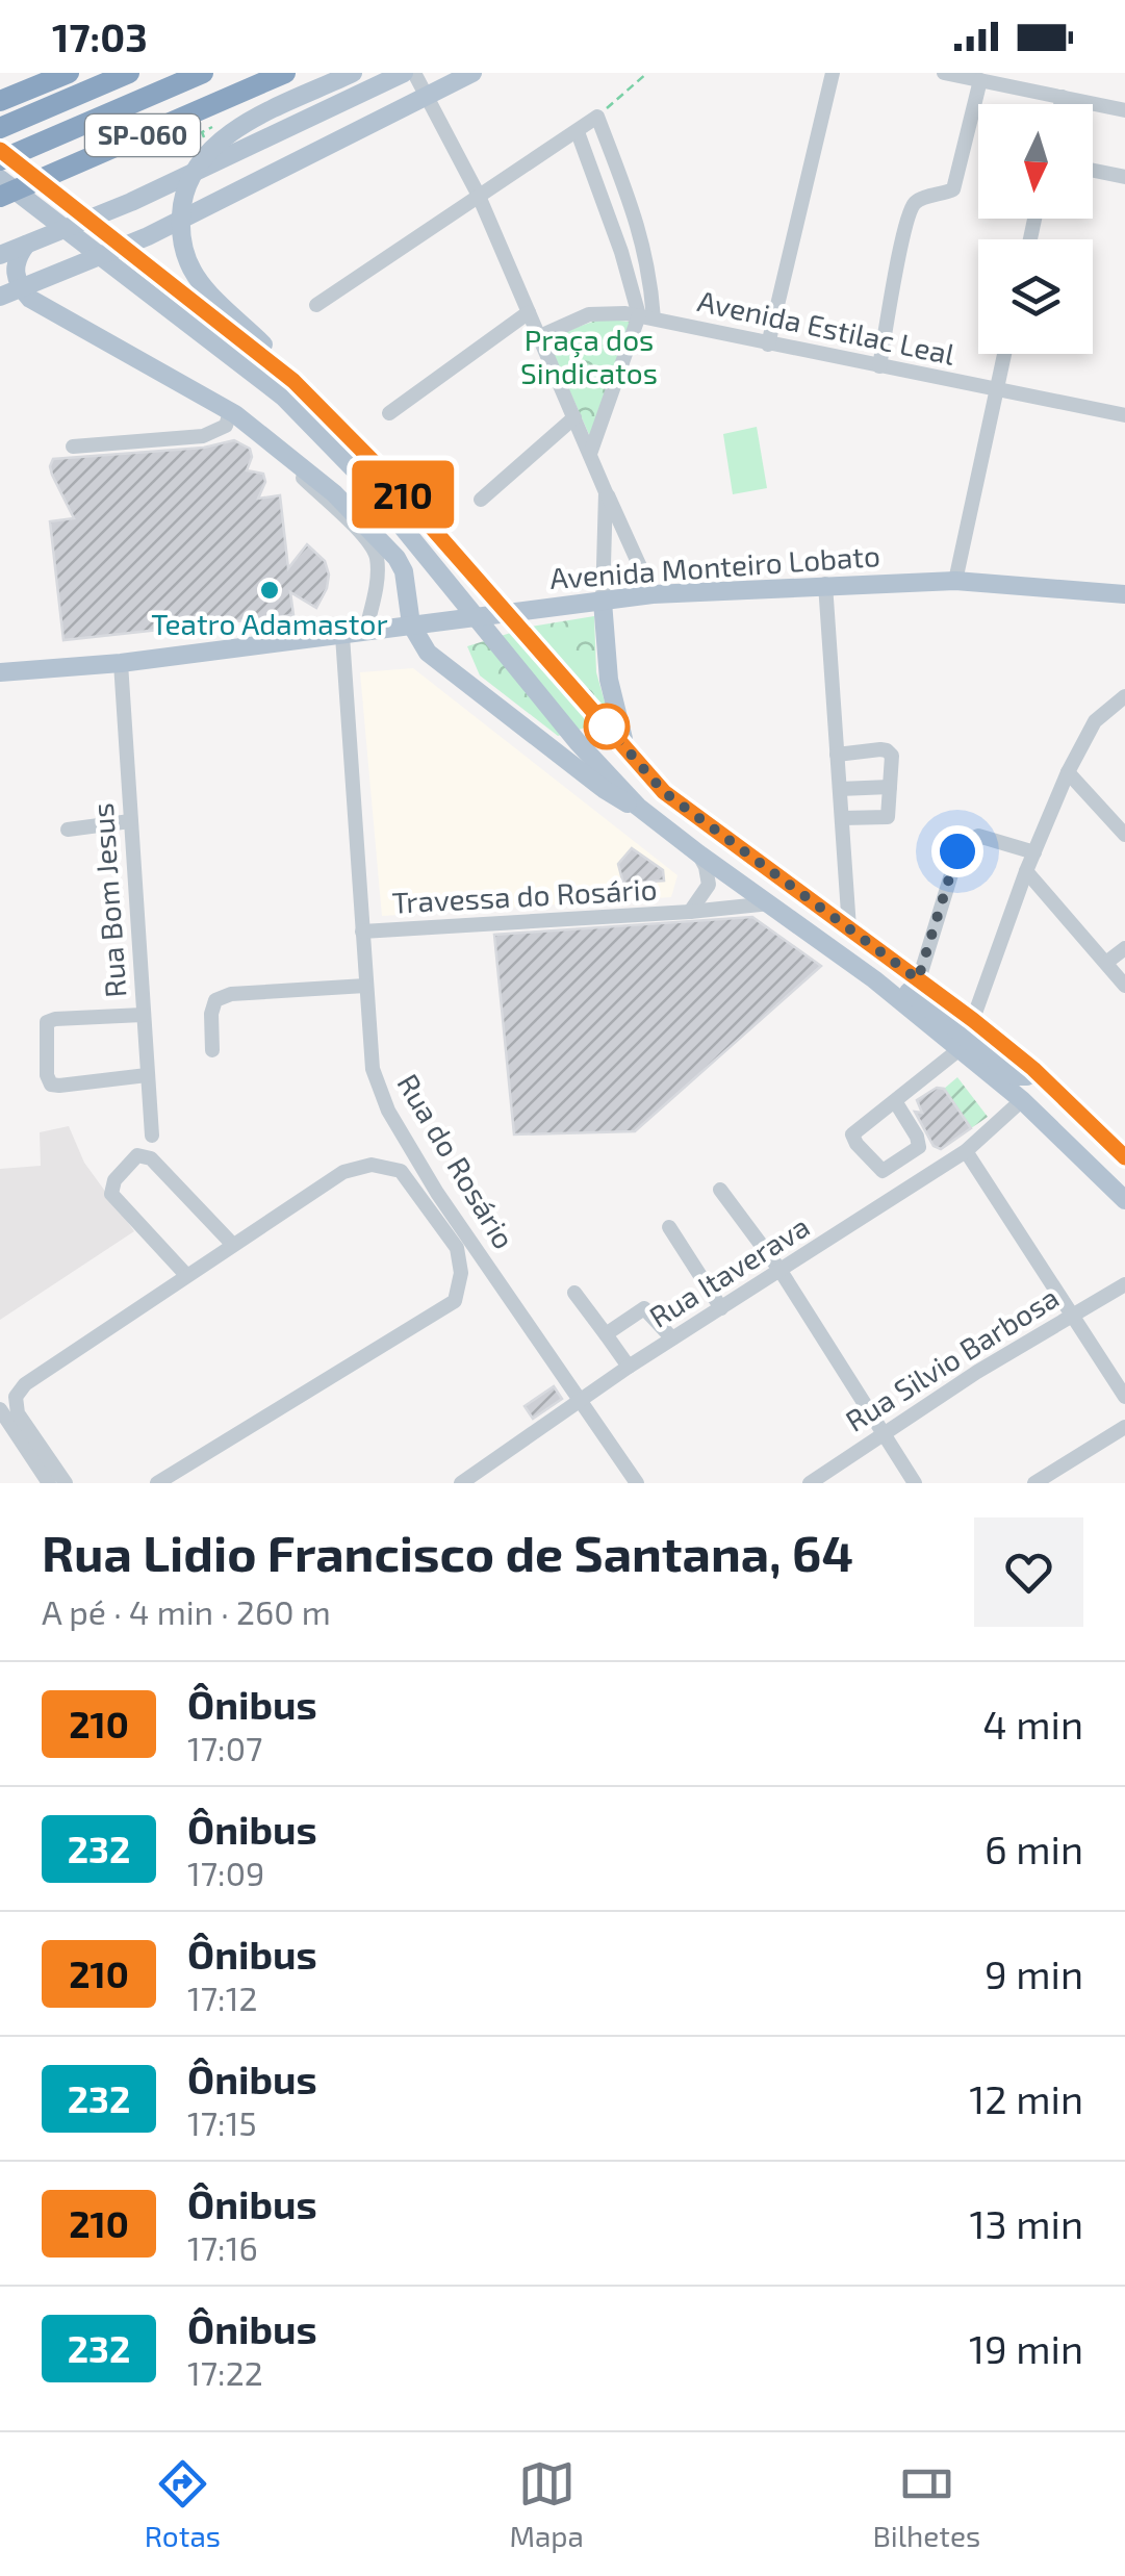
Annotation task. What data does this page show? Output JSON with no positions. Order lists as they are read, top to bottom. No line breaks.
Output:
{"streets":{"highway":["SP-060"],"main road":["Avenida Monteiro Lobato"],"street":["Avenida Estilac Leal","Travessa do Rosário","Rua Bom Jesus","Rua do Rosário","Rua Itaverava","Rua Silvio Barbosa"]},"crossings":[["Avenida Monteiro Lobato","Rua Bom Jesus"],["Avenida Monteiro Lobato","Rua do Rosário"],["Travessa do Rosário","Rua do Rosário"],["Rua do Rosário","Rua Itaverava"]],"parks":["Praça dos Sindicatos"],"places":["Teatro Adamastor"],"lines":["bus line 210"],"north":"bottom","page":{"status":"17:03","on_map":"210","heading":["Rua Lidio Francisco de Santana, 64","A pé · 4 min · 260 m"],"list":[{"mark":"210","name":"Ônibus","note":"17:07","value":"4 min"},{"mark":"232","name":"Ônibus","note":"17:09","value":"6 min"},{"mark":"210","name":"Ônibus","note":"17:12","value":"9 min"},{"mark":"232","name":"Ônibus","note":"17:15","value":"12 min"},{"mark":"210","name":"Ônibus","note":"17:16","value":"13 min"},{"mark":"232","name":"Ônibus","note":"17:22","value":"19 min"}],"tabs":["Rotas","Mapa","Bilhetes"]}}
